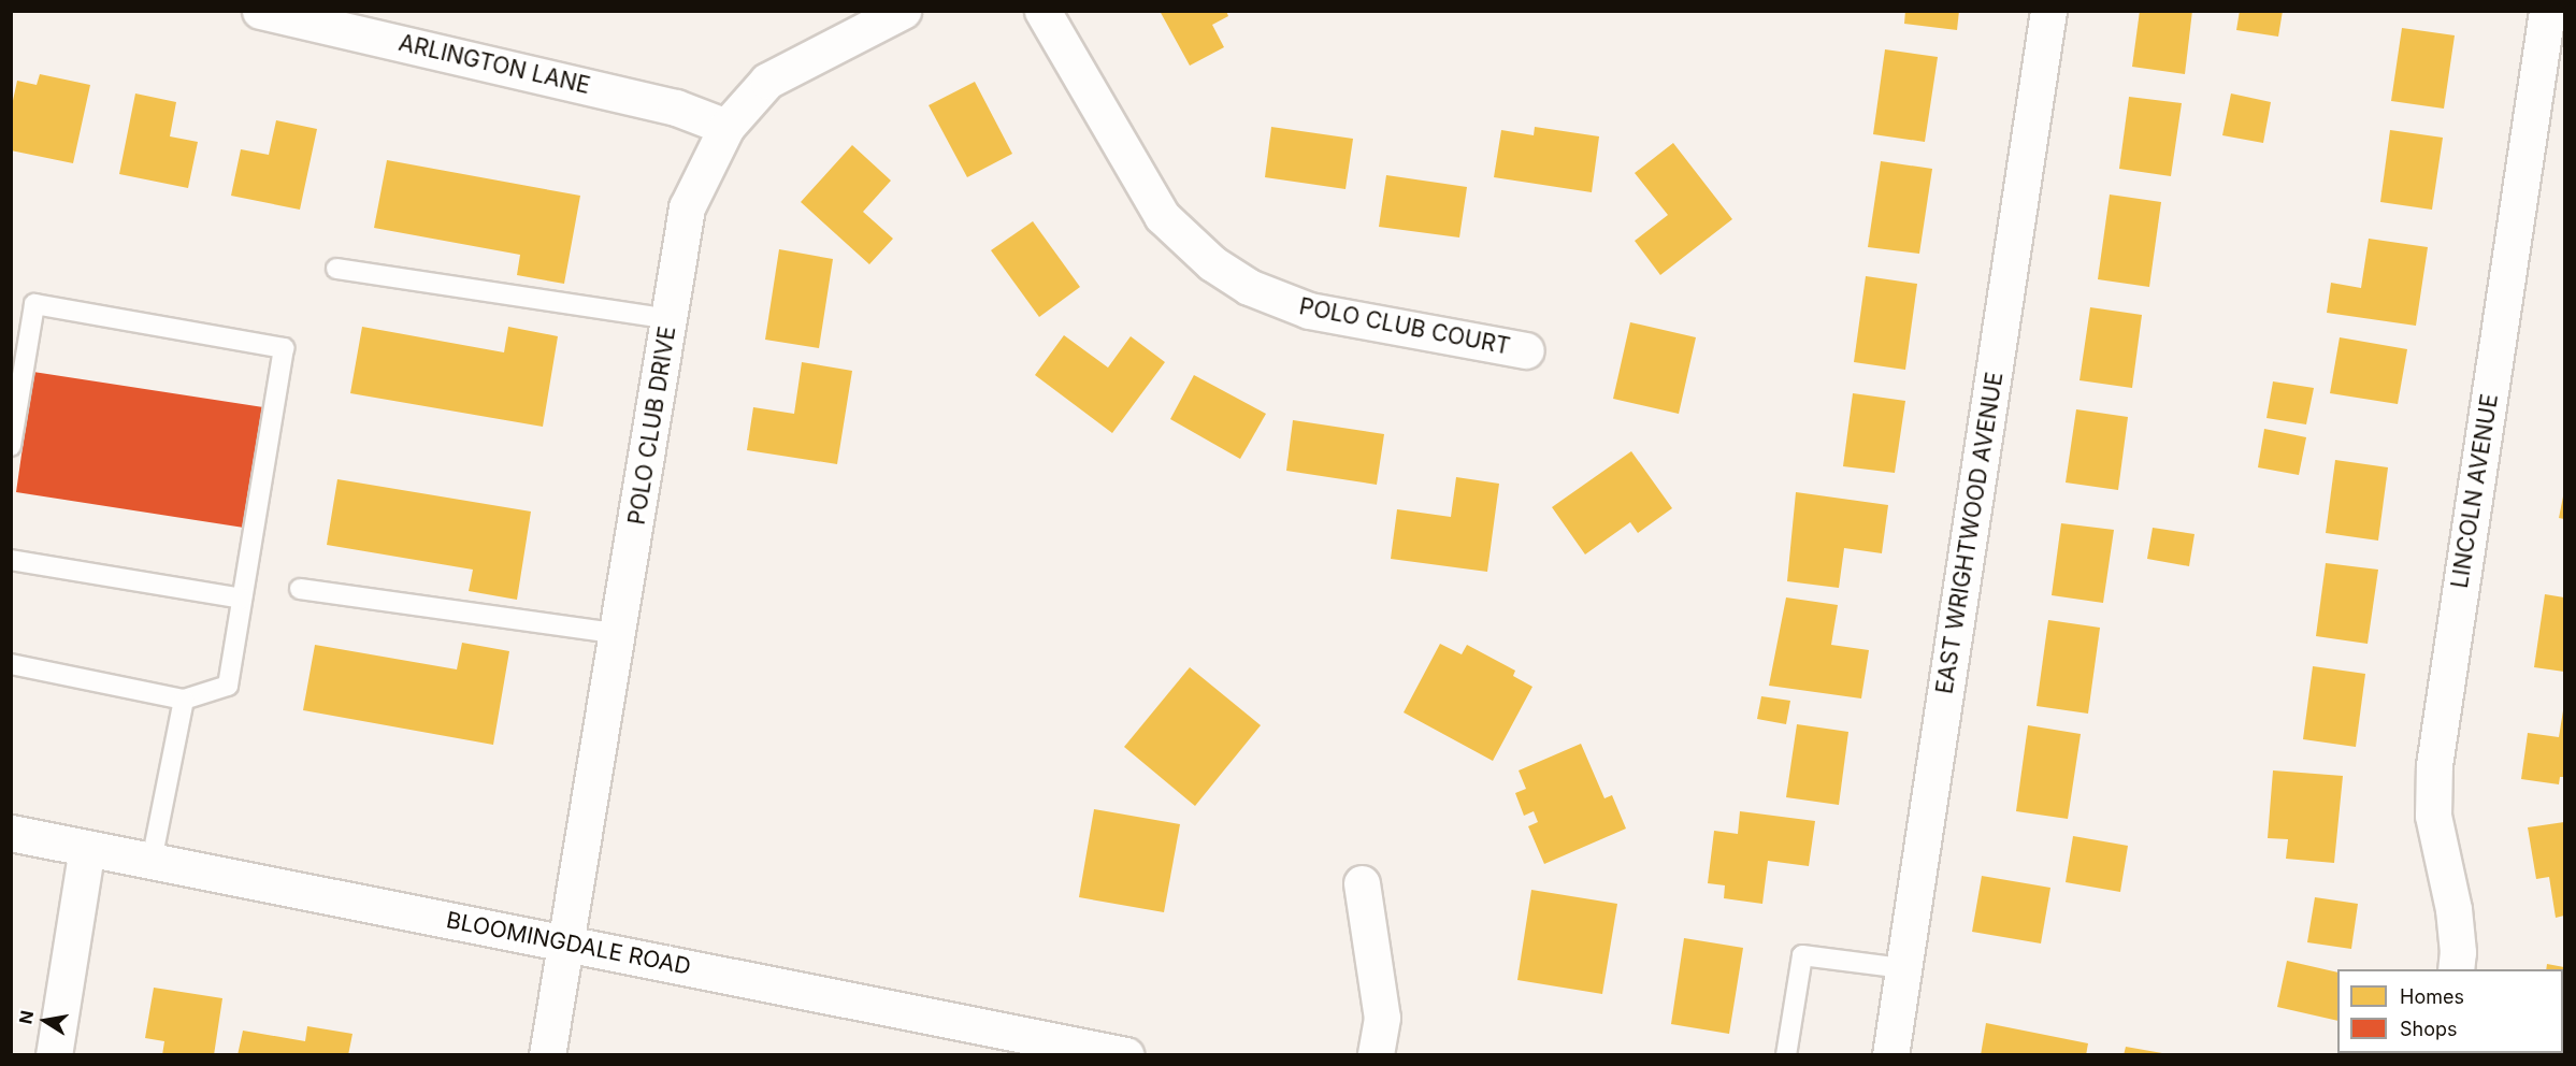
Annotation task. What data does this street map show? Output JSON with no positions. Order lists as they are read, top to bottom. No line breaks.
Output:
{"streets":{"street":["ARLINGTON LANE","POLO CLUB COURT","POLO CLUB DRIVE","LINCOLN AVENUE","EAST WRIGHTWOOD AVENUE","BLOOMINGDALE ROAD"]},"crossings":[["ARLINGTON LANE","POLO CLUB DRIVE"],["POLO CLUB DRIVE","BLOOMINGDALE ROAD"]],"legend":["Homes","Shops"],"north":"left"}
